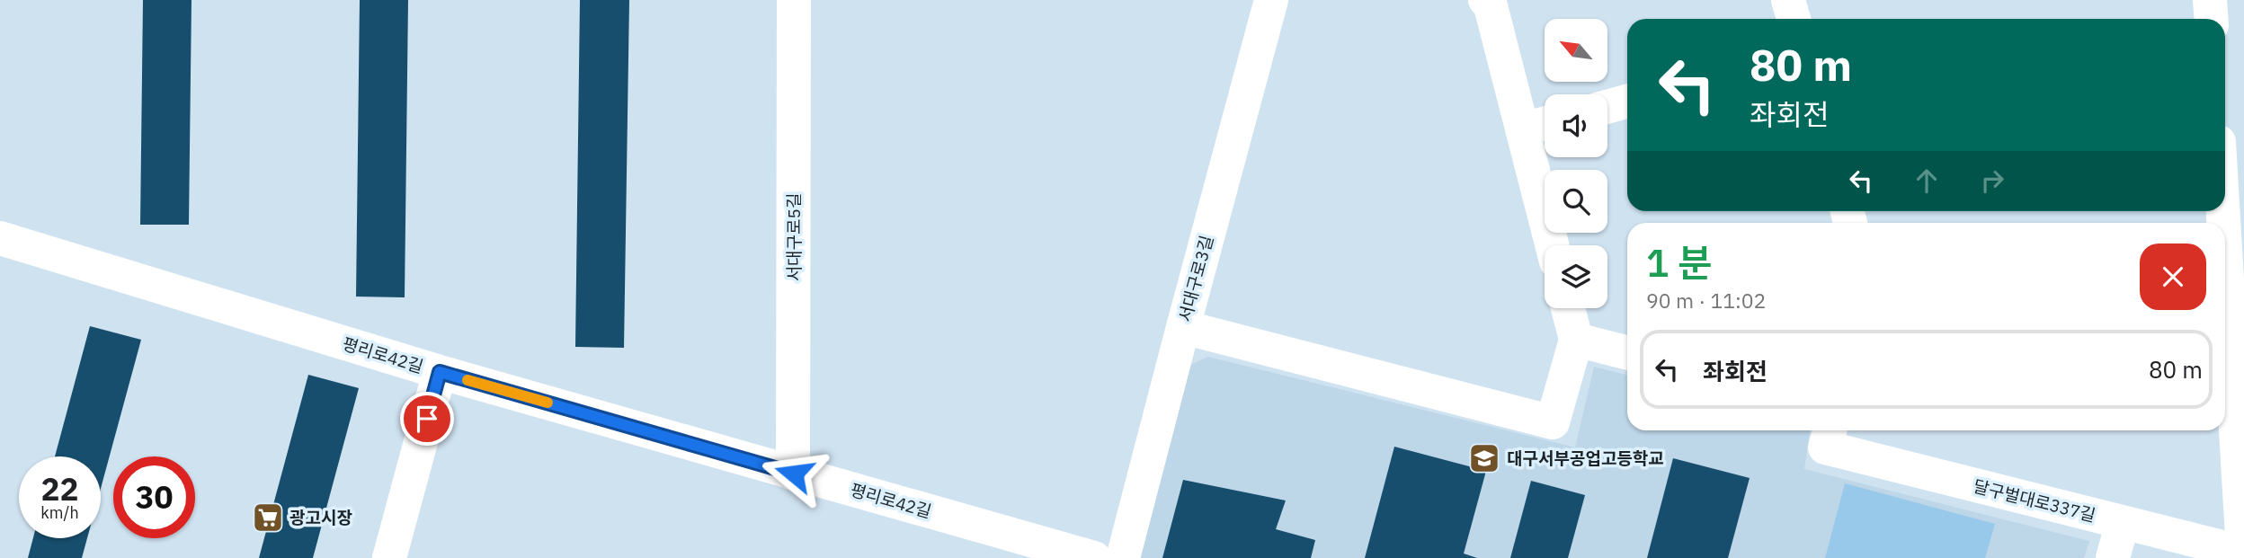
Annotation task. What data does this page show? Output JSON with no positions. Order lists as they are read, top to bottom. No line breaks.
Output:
{"streets":{"street":["서대구로5길","서대구로3길","평리로42길","달구벌대로337길"]},"crossings":[["서대구로5길","평리로42길"]],"places":{"school or university":["대구서부공업고등학교"],"supermarket":["광고시장"]},"north":"top left","page":{"turn":["80 m","좌회전"],"heading":["1 분","90 m · 11:02"],"list":[{"name":"좌회전","value":"80 m"}],"speed":"22 km/h","limit":"30"}}
